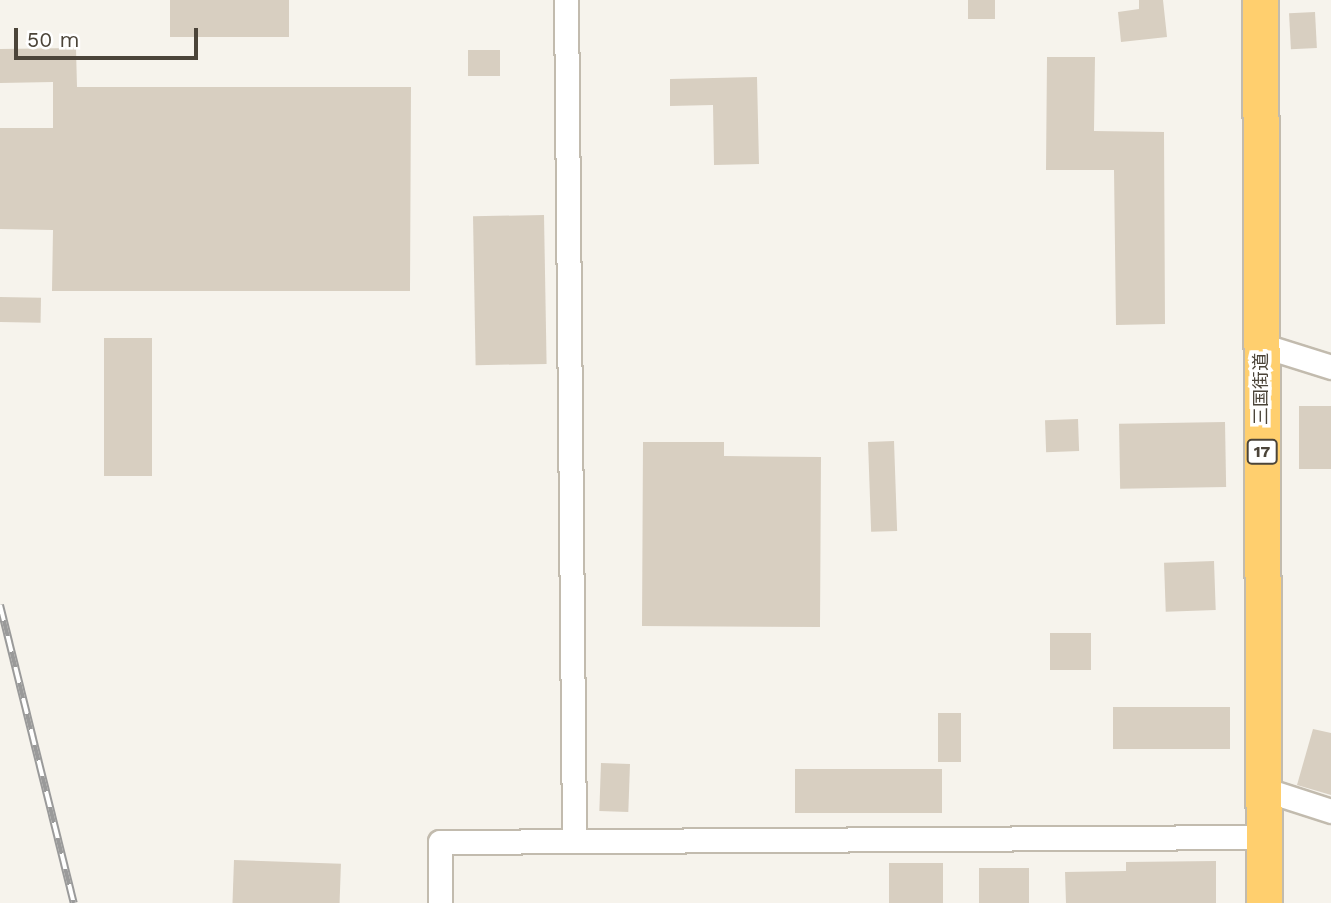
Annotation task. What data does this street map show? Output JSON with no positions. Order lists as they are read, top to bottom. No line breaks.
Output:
{"streets":{"highway":["三国街道","17"]},"scale_bar":"50 m"}
